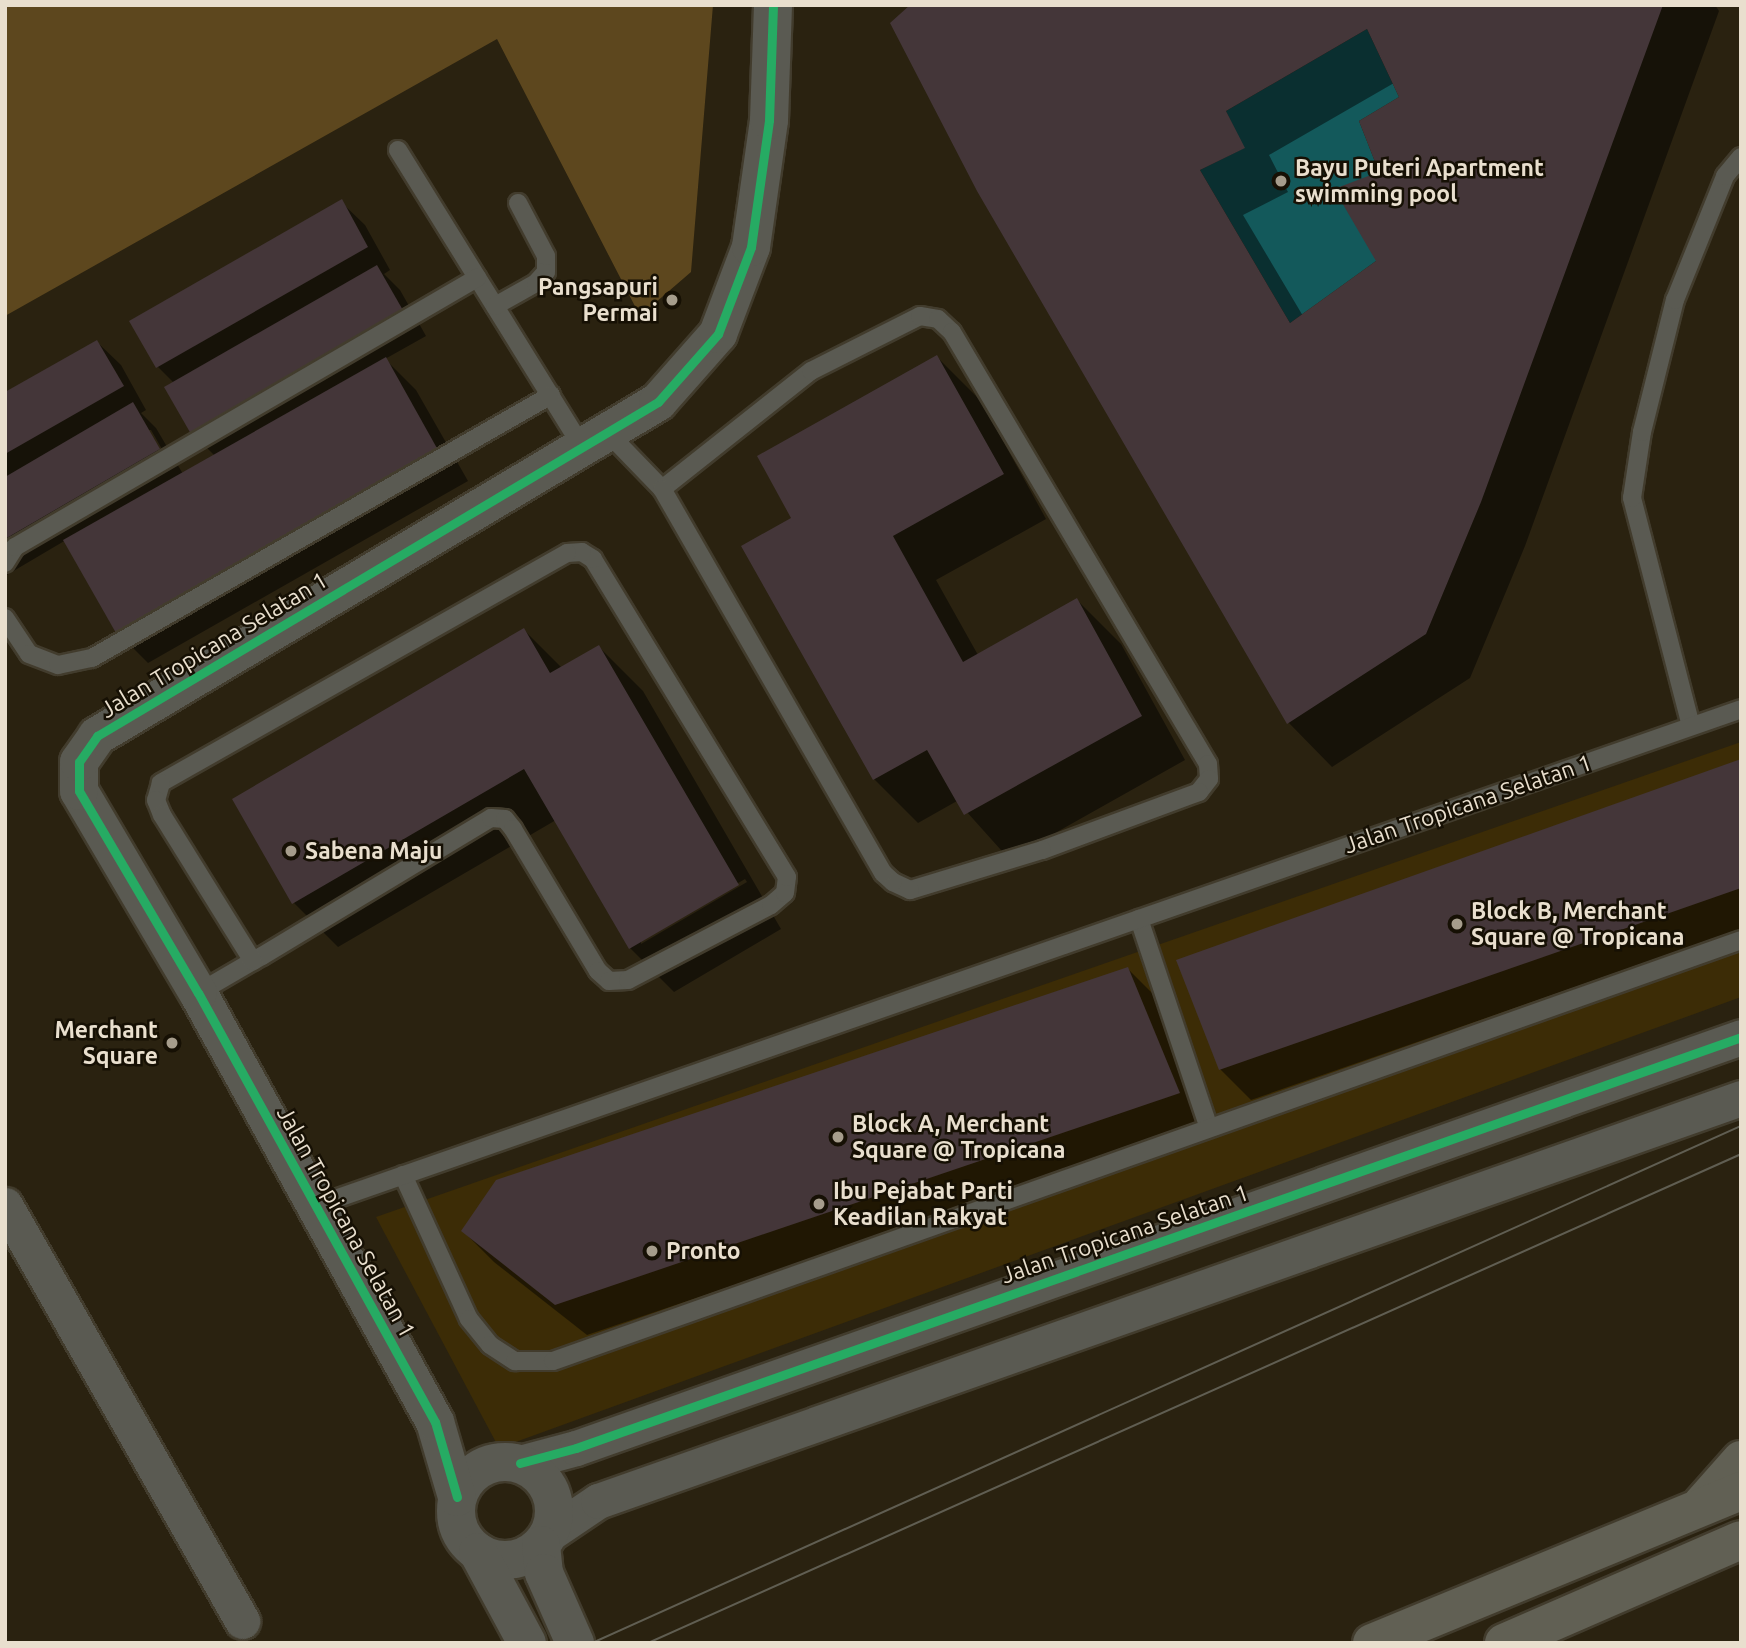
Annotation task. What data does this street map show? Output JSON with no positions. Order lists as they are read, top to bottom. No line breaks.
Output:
{"streets":{"street":["Jalan Tropicana Selatan 1"]},"places":["Bayu Puteri Apartment swimming pool","Pangsapuri Permai","Sabena Maju","Block B, Merchant Square @ Tropicana","Merchant Square","Block A, Merchant Square @ Tropicana","Ibu Pejabat Parti Keadilan Rakyat","Pronto"]}
